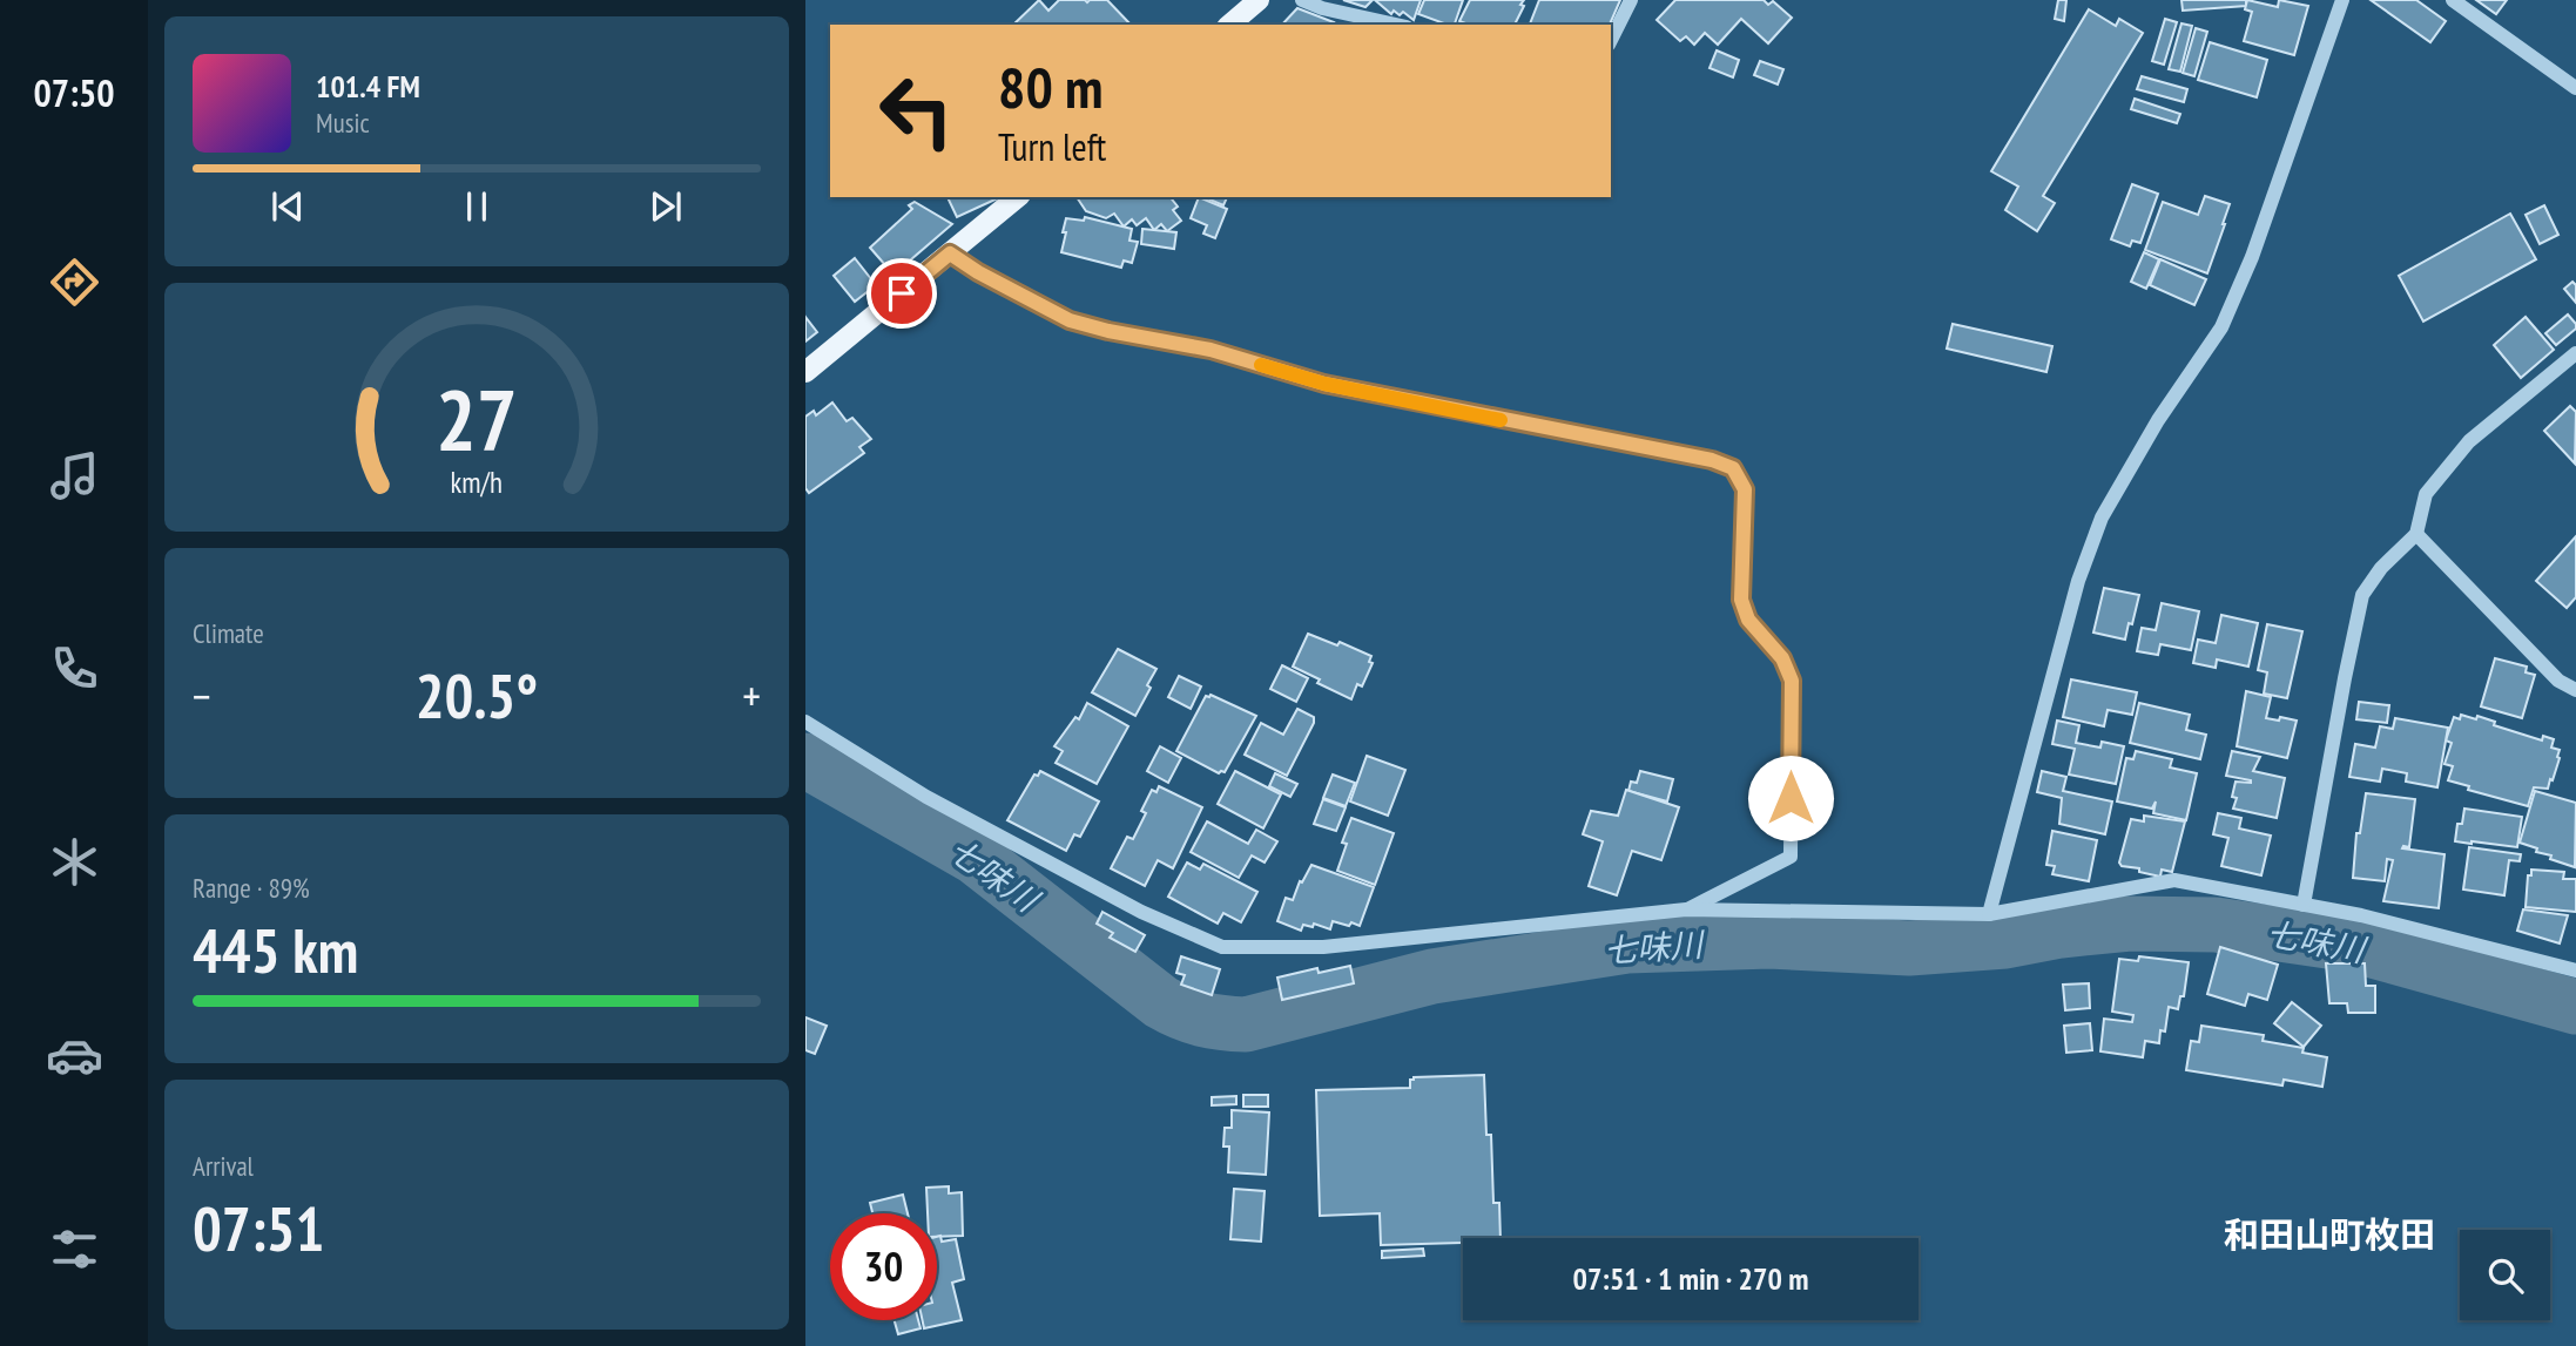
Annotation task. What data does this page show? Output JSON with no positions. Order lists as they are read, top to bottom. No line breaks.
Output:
{"districts":["和田山町枚田"],"water":["七味川"],"page":{"tabs":"07:50","turn":["80 m","Turn left"],"song":["101.4 FM","Music"],"tile":["Climate",["Range · 89%","445 km"],["Arrival","07:51"]],"heat":["−","20.5°","+"],"limit":"30","trip":"07:51 · 1 min · 270 m","gauge":["27","km/h"]}}
